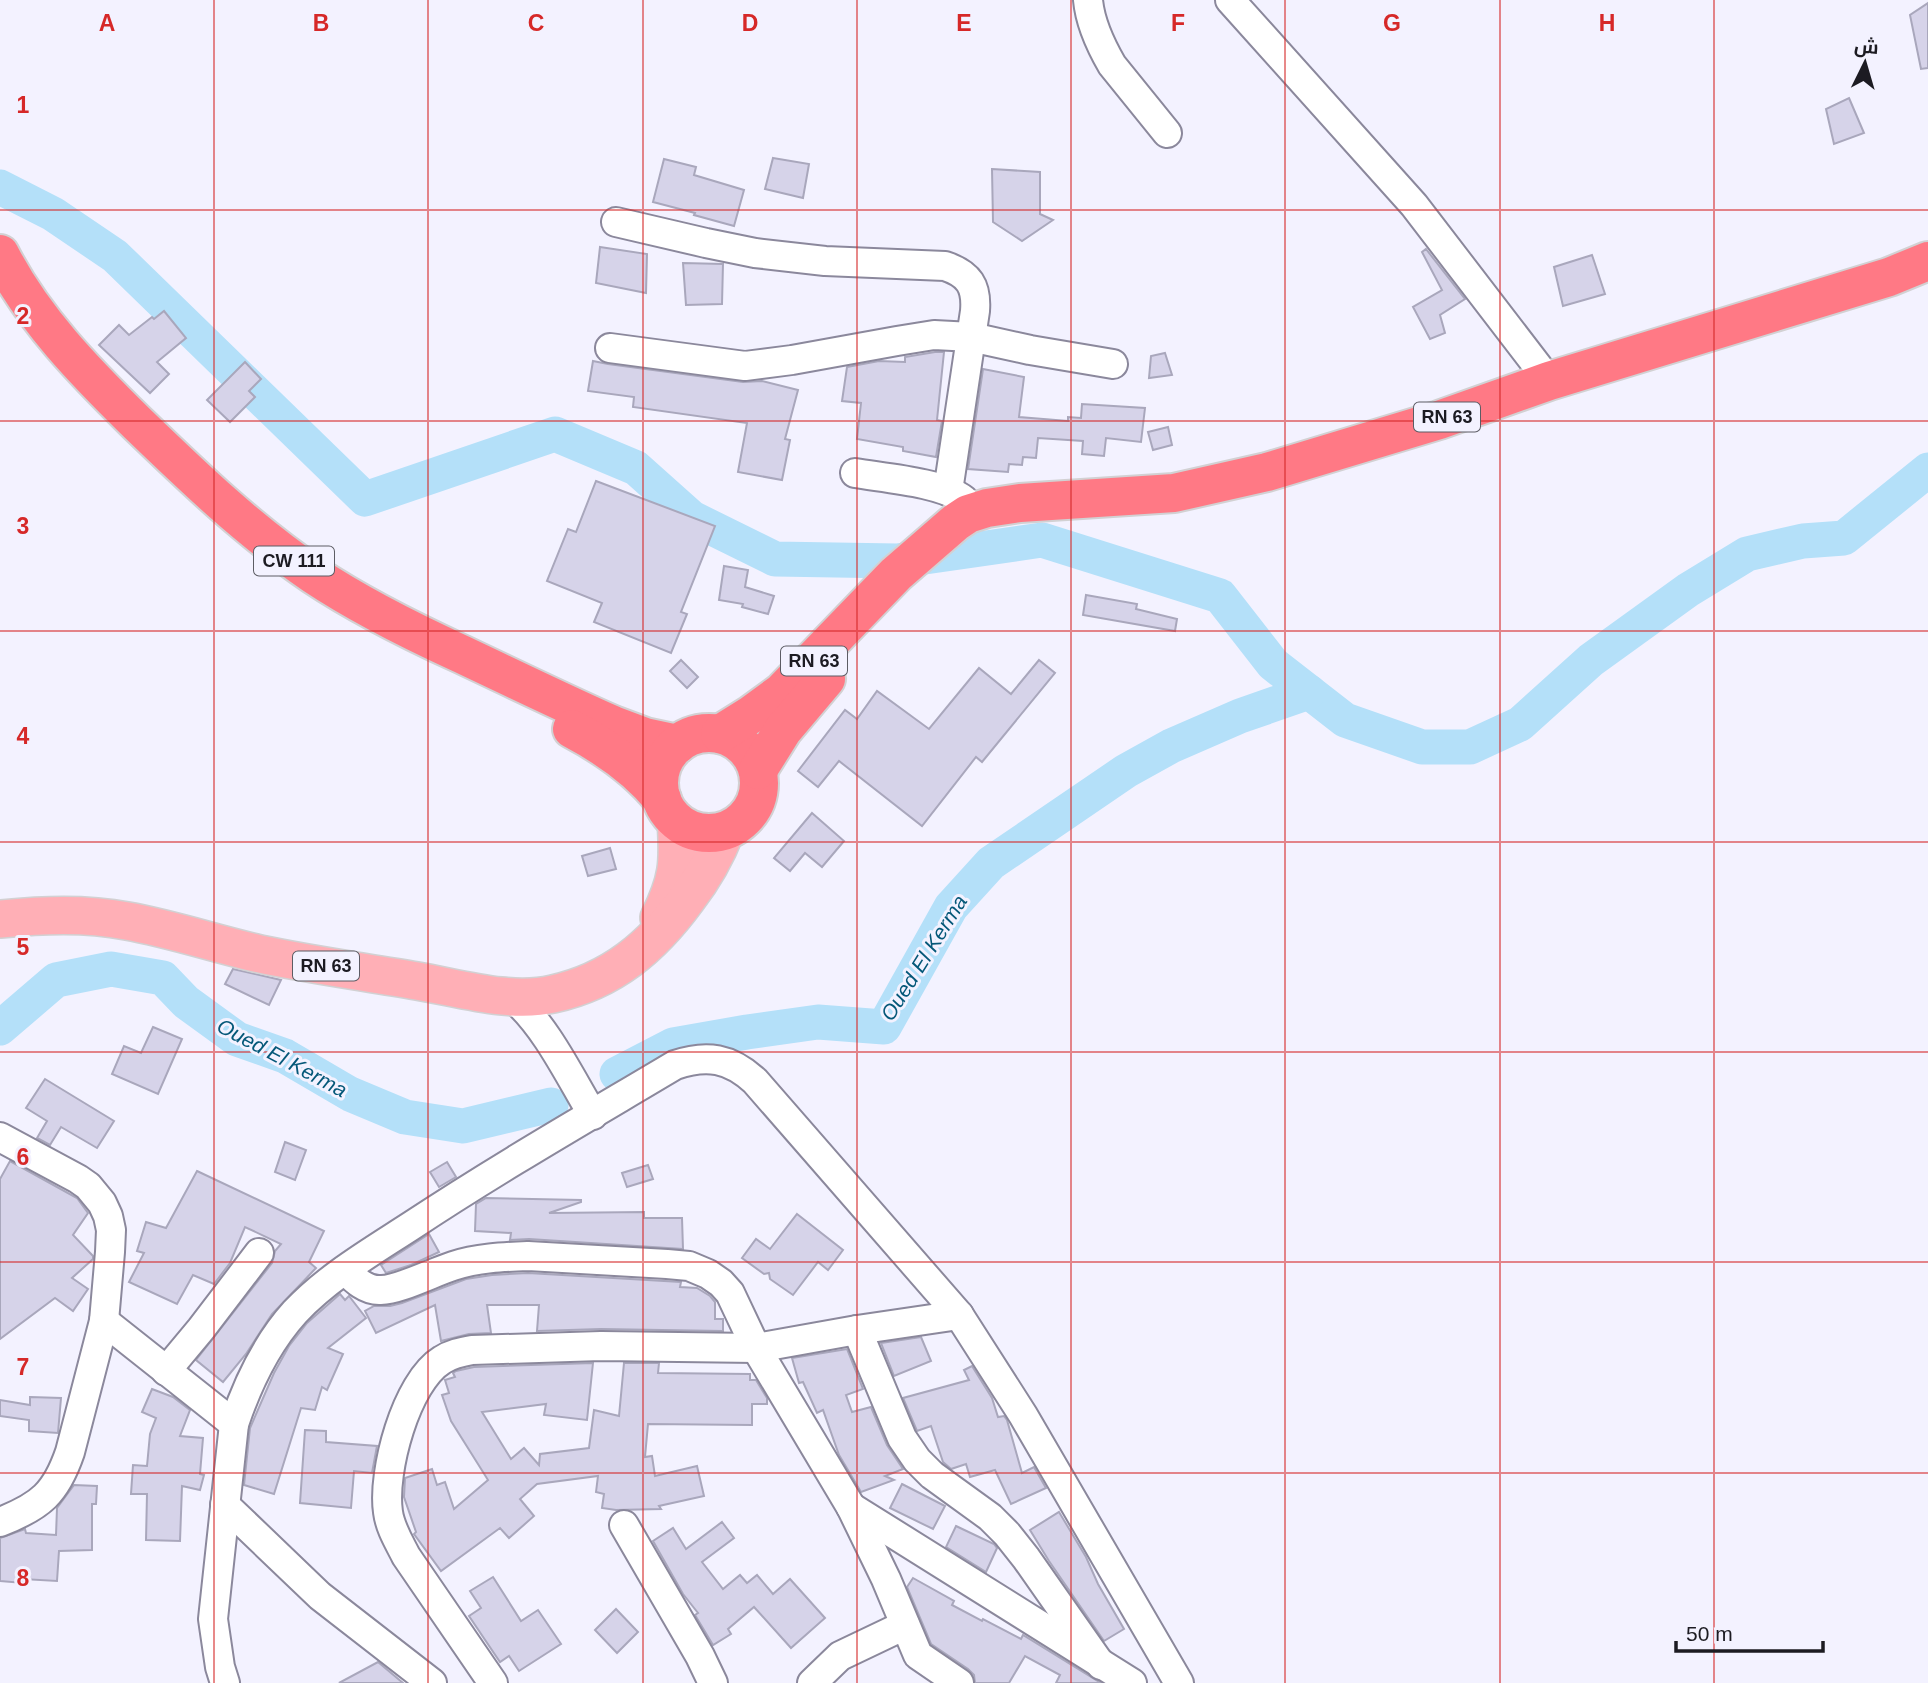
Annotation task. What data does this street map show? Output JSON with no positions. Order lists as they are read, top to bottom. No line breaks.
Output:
{"streets":{"highway":["RN 63","CW 111"]},"crossings":[["RN 63","CW 111"]],"water":["Oued El Kerma"],"scale_bar":"50 m","north":"top","grid":{"columns":["A","B","C","D","E","F","G","H"],"rows":["1","2","3","4","5","6","7","8"]}}
